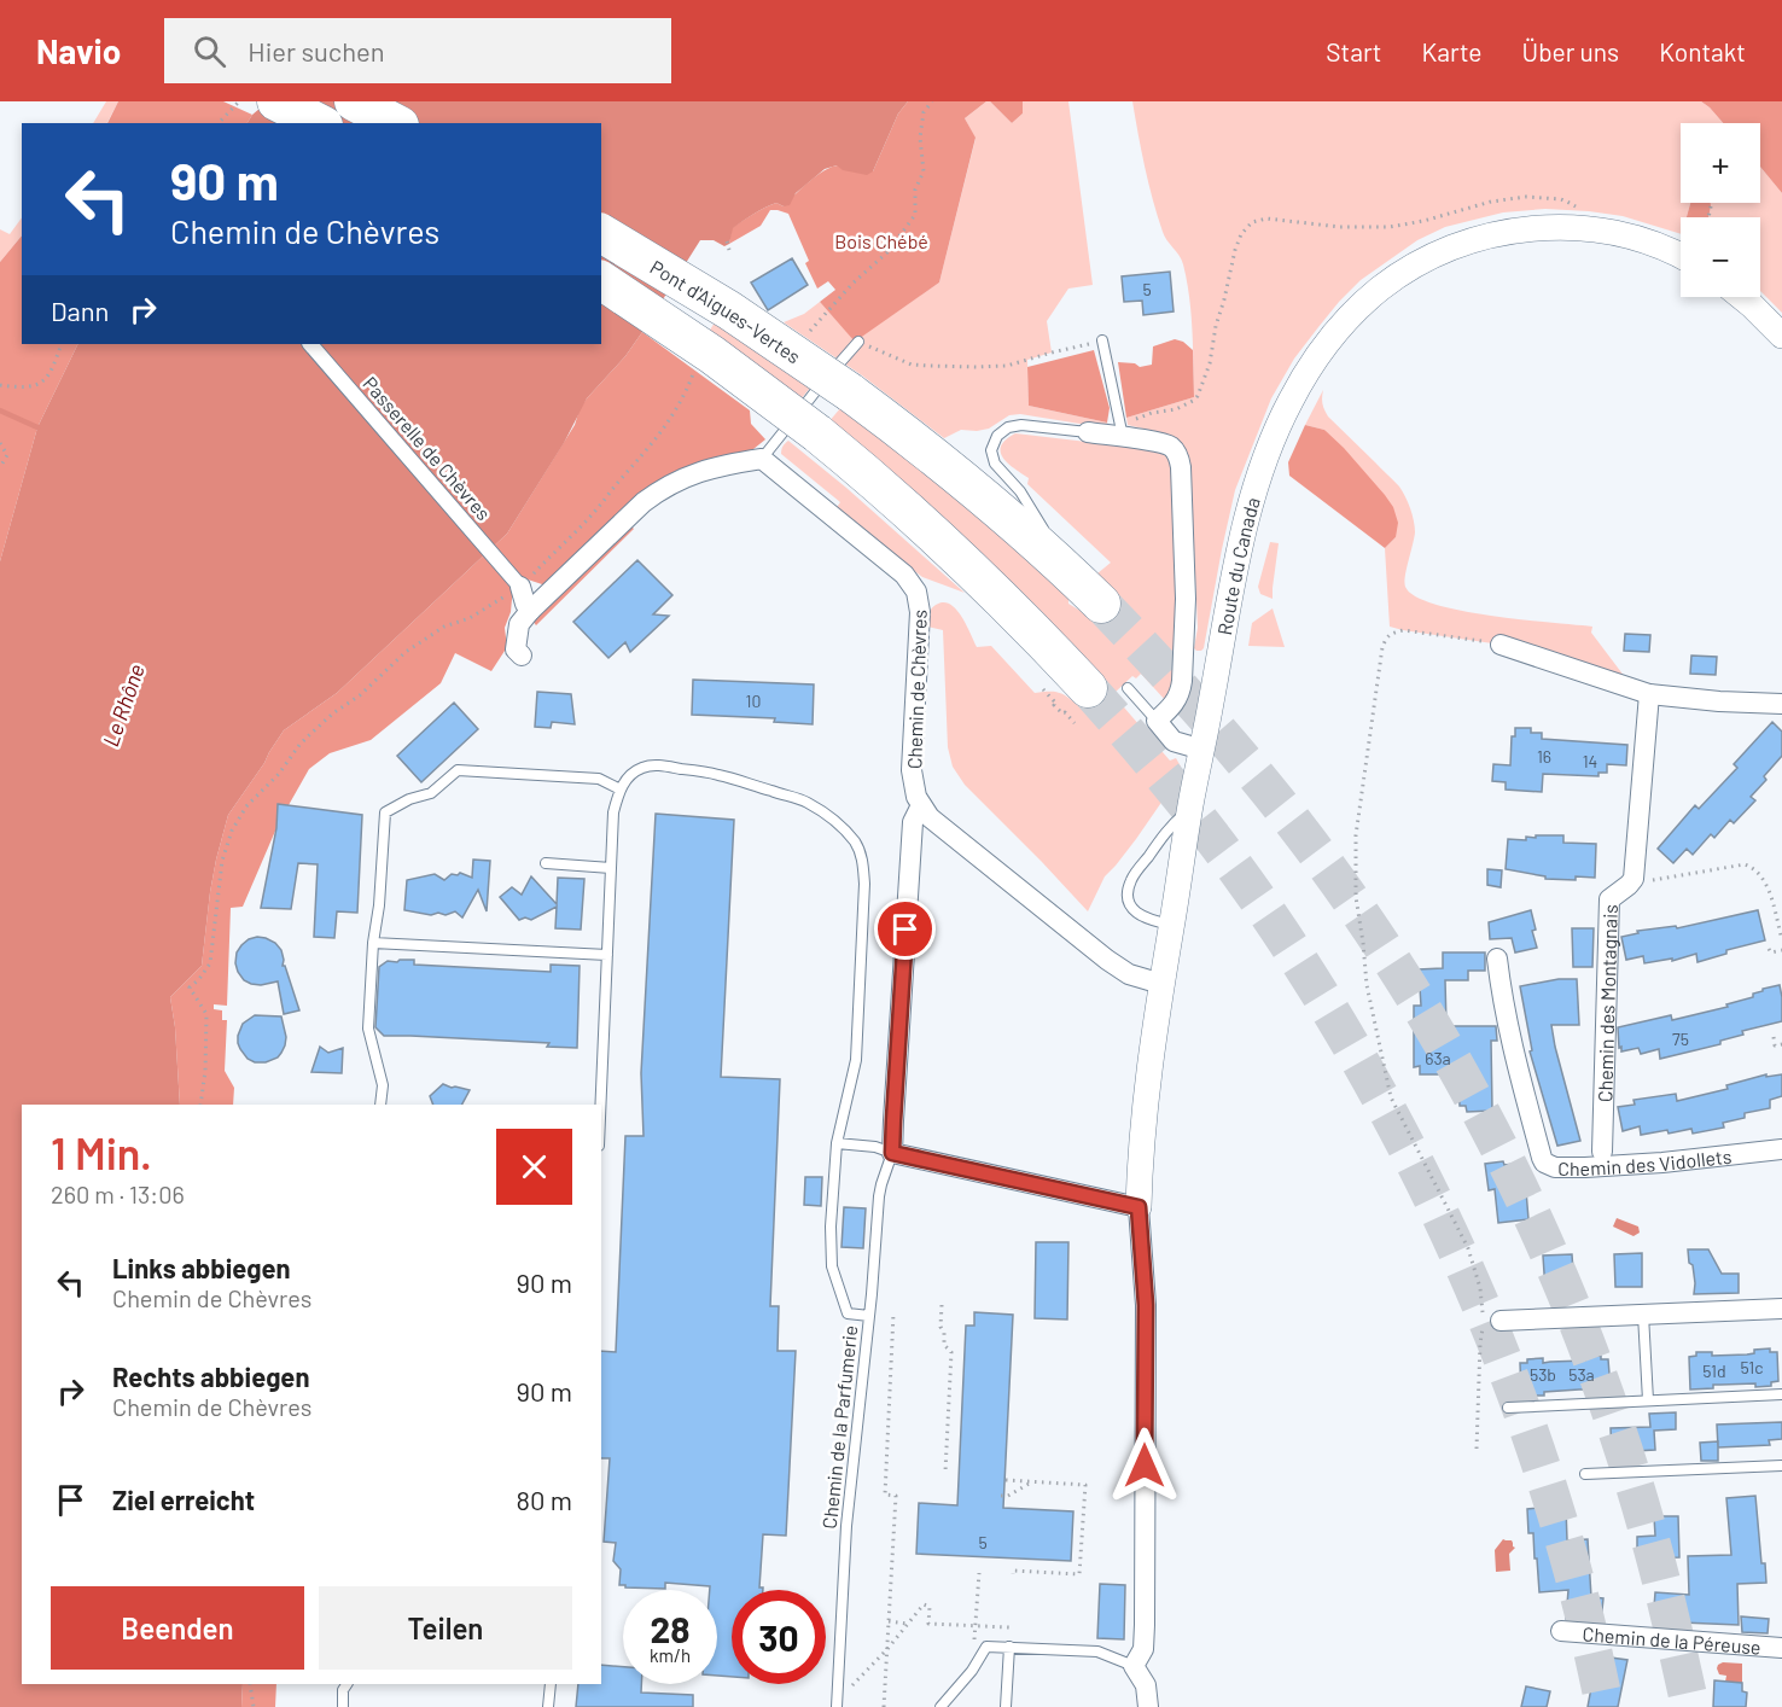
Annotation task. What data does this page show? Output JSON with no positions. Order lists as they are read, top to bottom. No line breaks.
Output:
{"streets":{"highway":["Pont d'Aigues-Vertes"],"street":["Passerelle de Chèvres","Route du Canada","Chemin de Chèvres","Chemin des Montagnais","Chemin des Vidollets","Chemin de la Péreuse"],"lane":["Chemin de la Parfumerie"]},"water":["Le Rhône"],"parks":["Bois Chébé"],"house_numbers":["5","10","16","14","75","63a","51c","51d","53b","53a","5"],"page":{"header":"Navio","search":"Hier suchen","nav":["Start","Karte","Über uns","Kontakt"],"map_buttons":["+","−"],"turn":["90 m","Chemin de Chèvres"],"then":"Dann","heading":["1 Min.","260 m · 13:06"],"list":[{"name":"Links abbiegen","note":"Chemin de Chèvres","value":"90 m"},{"name":"Rechts abbiegen","note":"Chemin de Chèvres","value":"90 m"},{"name":"Ziel erreicht","value":"80 m"}],"buttons":["Beenden","Teilen"],"speed":"28 km/h","limit":"30"}}
